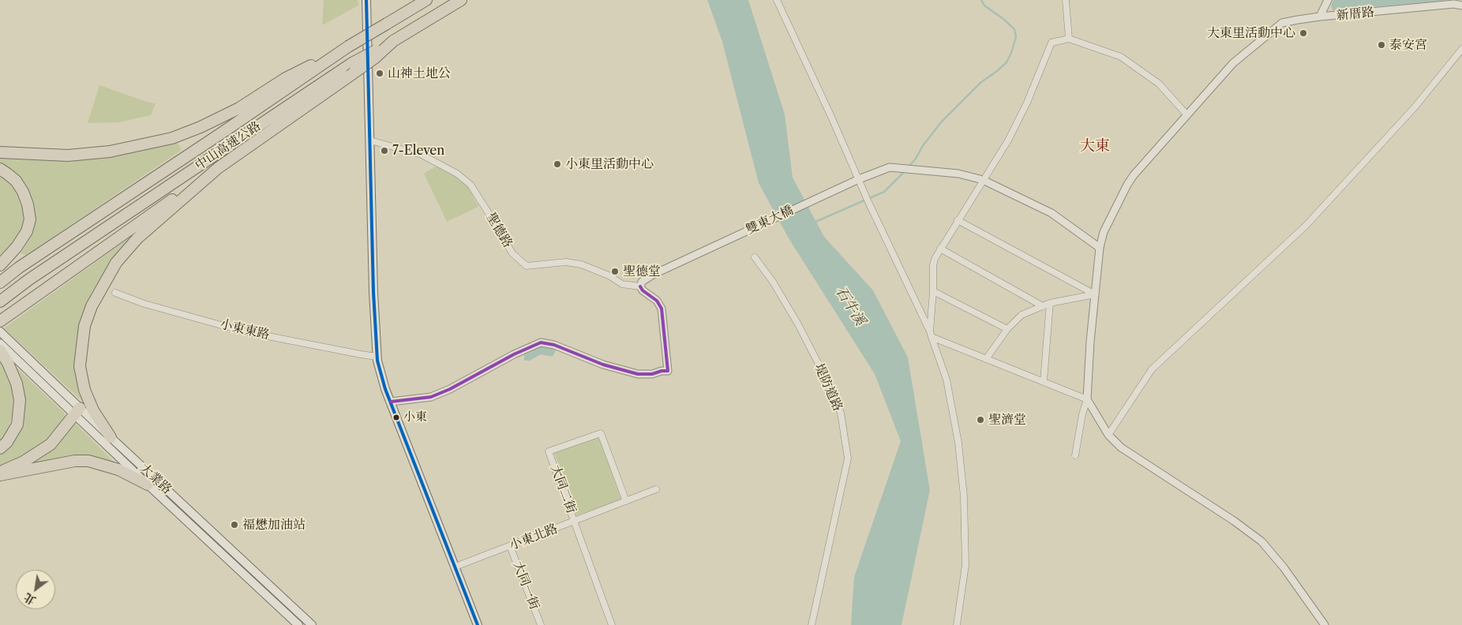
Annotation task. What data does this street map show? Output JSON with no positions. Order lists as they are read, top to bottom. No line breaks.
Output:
{"streets":{"highway":["中山高速公路"],"main road":["大業路"],"street":["新厝路","雙東大橋","聖德路","小東東路","堤防道路","大同二街","小東北路","大同一街"]},"crossings":[["新厝路","雙東大橋"],["雙東大橋","聖德路"],["大同二街","小東北路"],["小東北路","大同一街"]],"districts":["大東"],"water":["石牛溪"],"places":["大東里活動中心","泰安宮","山神土地公","7-Eleven","小東里活動中心","聖德堂","小東","聖濟堂","福懋加油站"],"north":"bottom left"}
